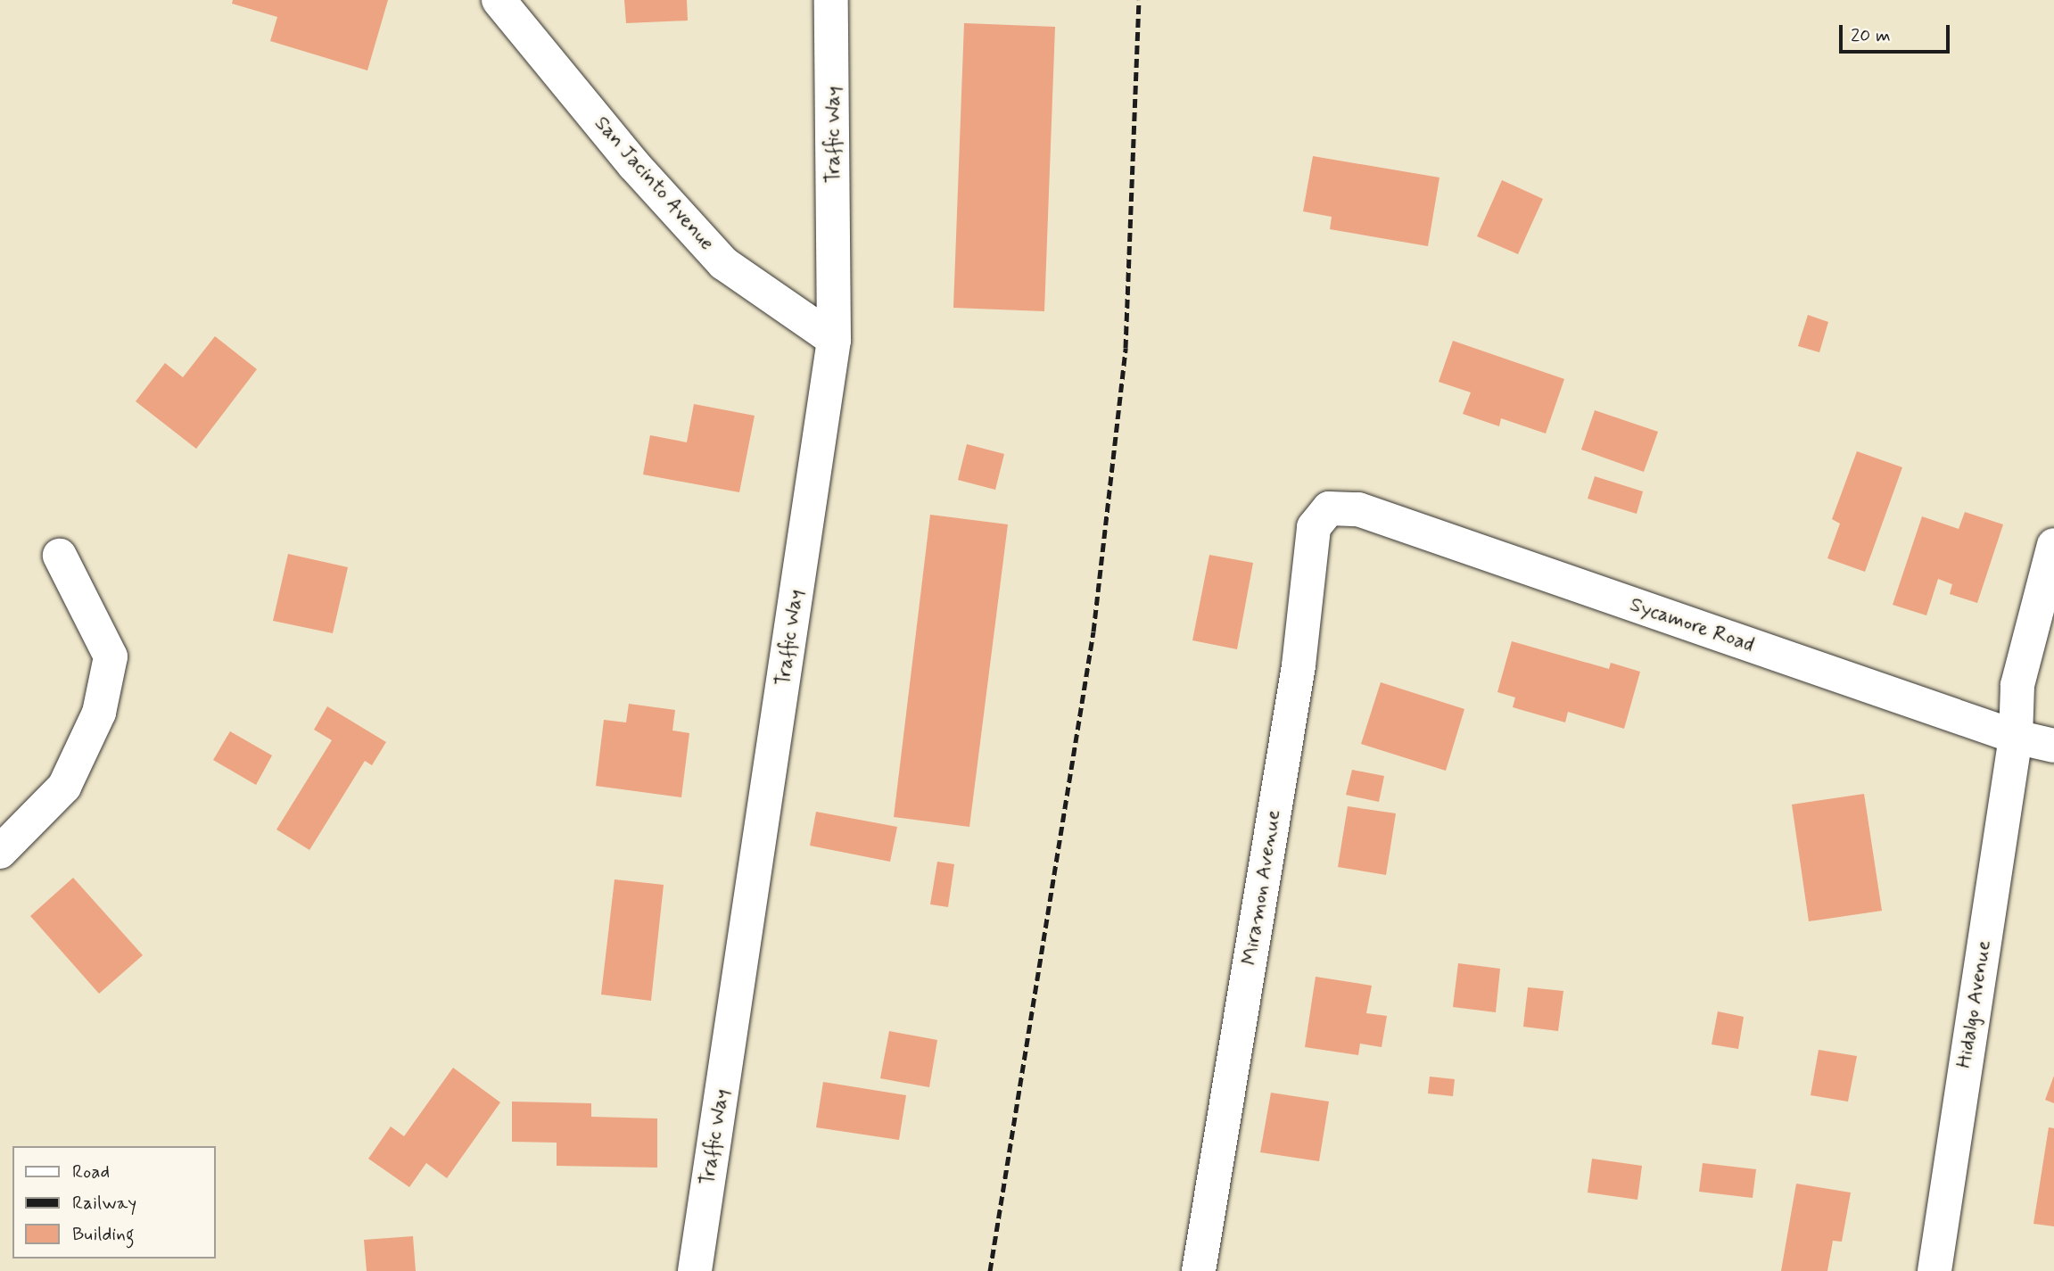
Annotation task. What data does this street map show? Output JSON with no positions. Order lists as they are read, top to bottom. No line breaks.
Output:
{"streets":{"street":["Traffic Way","San Jacinto Avenue","Sycamore Road","Miramon Avenue","Hidalgo Avenue"]},"crossings":[["Traffic Way","San Jacinto Avenue"],["Sycamore Road","Miramon Avenue"],["Sycamore Road","Hidalgo Avenue"]],"legend":["Road","Railway","Building"],"scale_bar":"20 m"}
